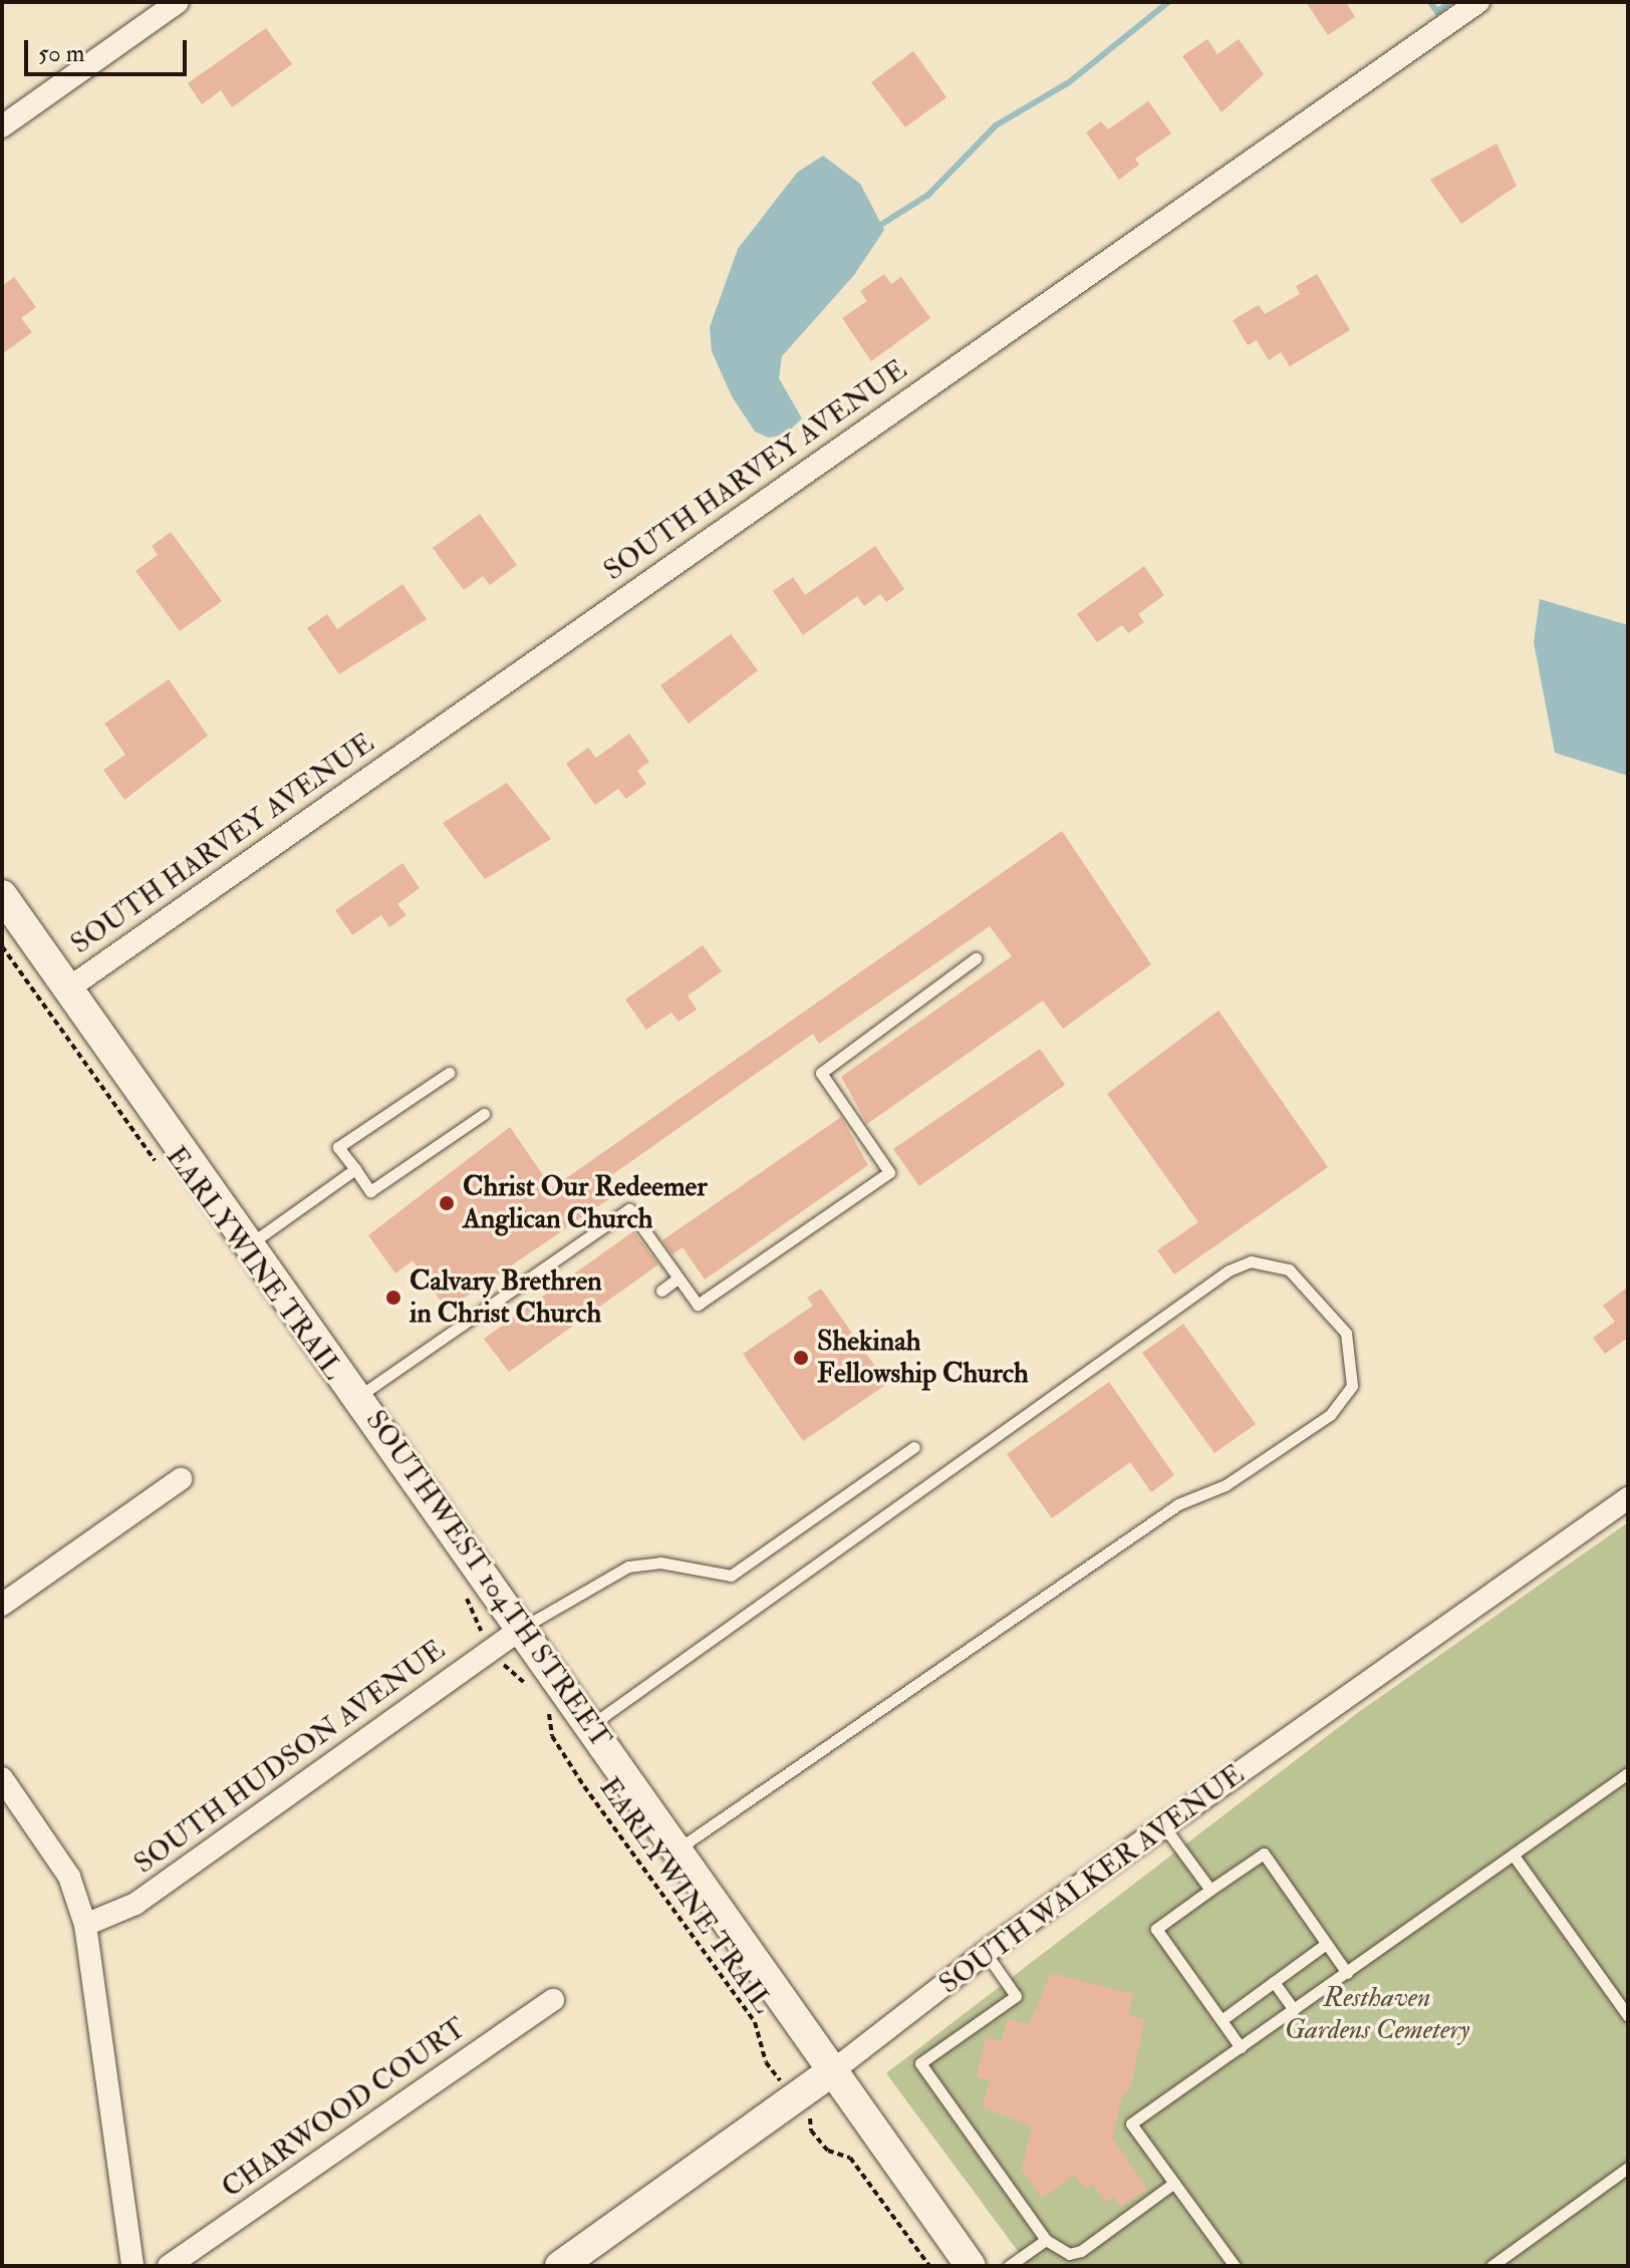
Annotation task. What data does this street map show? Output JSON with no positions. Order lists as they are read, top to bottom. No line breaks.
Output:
{"streets":{"main road":["SOUTHWEST 104TH STREET","SOUTH WALKER AVENUE"],"street":["SOUTH HARVEY AVENUE","SOUTH HUDSON AVENUE","CHARWOOD COURT"],"path":["EARLYWINE TRAIL"]},"crossings":[["SOUTH HARVEY AVENUE","SOUTHWEST 104TH STREET"],["EARLYWINE TRAIL","SOUTH WALKER AVENUE"],["SOUTHWEST 104TH STREET","SOUTH HUDSON AVENUE"],["SOUTHWEST 104TH STREET","SOUTH WALKER AVENUE"]],"parks":["Resthaven Gardens Cemetery"],"places":["Christ Our Redeemer Anglican Church","Calvary Brethren in Christ Church","Shekinah Fellowship Church"],"scale_bar":"50 m"}
